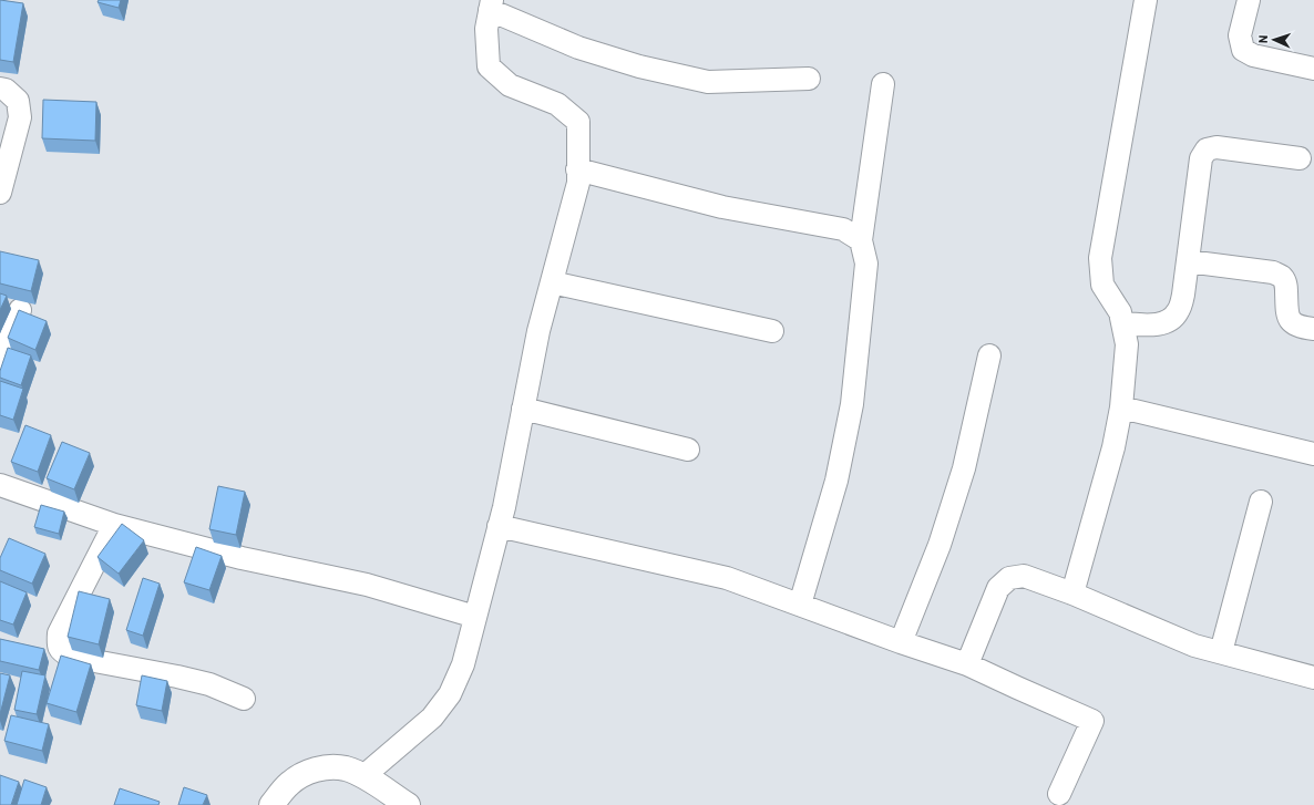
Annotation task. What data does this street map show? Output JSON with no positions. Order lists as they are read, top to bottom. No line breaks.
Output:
{"north":"left"}
